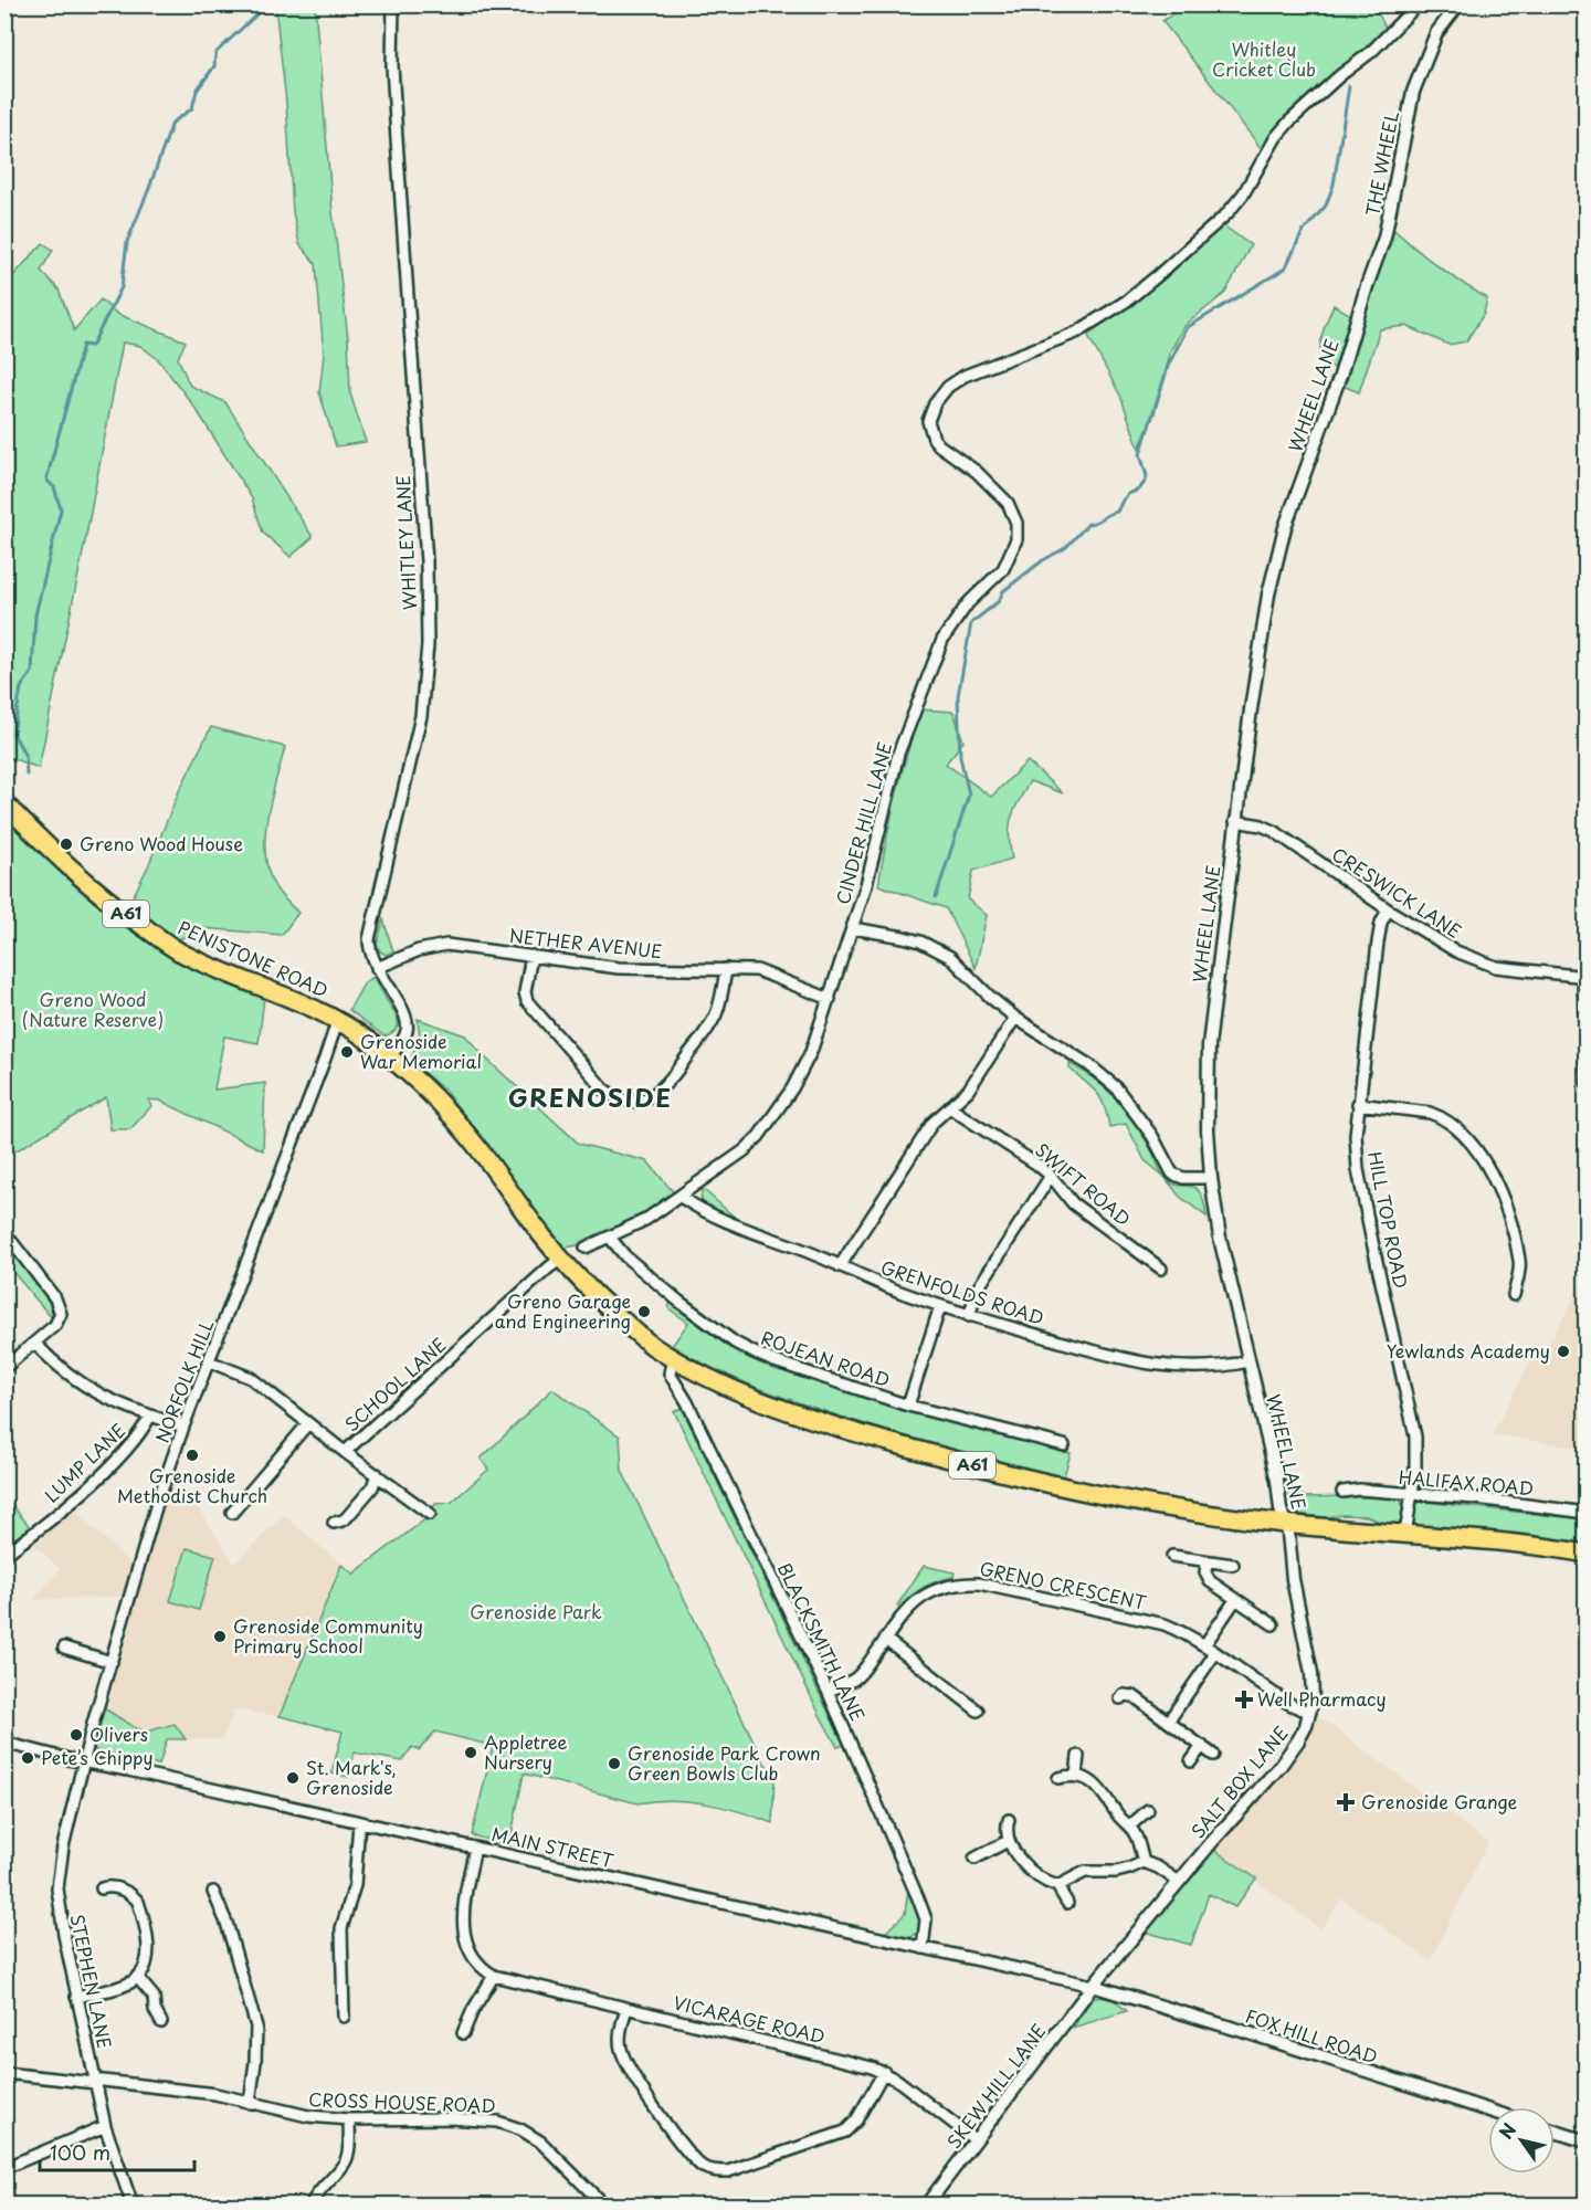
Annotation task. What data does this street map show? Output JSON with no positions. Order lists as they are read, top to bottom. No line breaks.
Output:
{"streets":{"highway":["A61","PENISTONE ROAD"],"street":["THE WHEEL","WHEEL LANE","WHITLEY LANE","CINDER HILL LANE","CRESWICK LANE","NETHER AVENUE","SWIFT ROAD","HILL TOP ROAD","GRENFOLDS ROAD","ROJEAN ROAD","NORFOLK HILL","SCHOOL LANE","LUMP LANE","HALIFAX ROAD","GRENO CRESCENT","BLACKSMITH LANE","SALT BOX LANE","MAIN STREET","STEPHEN LANE","VICARAGE ROAD","FOX HILL ROAD","SKEW HILL LANE","CROSS HOUSE ROAD"]},"crossings":[["THE WHEEL","WHEEL LANE"],["WHEEL LANE","CRESWICK LANE"],["WHEEL LANE","A61"],["WHEEL LANE","GRENFOLDS ROAD"],["WHEEL LANE","SALT BOX LANE"],["WHITLEY LANE","A61"],["WHITLEY LANE","NETHER AVENUE"],["CINDER HILL LANE","NETHER AVENUE"],["CINDER HILL LANE","GRENFOLDS ROAD"],["CINDER HILL LANE","ROJEAN ROAD"],["CRESWICK LANE","HILL TOP ROAD"],["A61","PENISTONE ROAD"],["A61","HILL TOP ROAD"],["A61","NORFOLK HILL"],["A61","SCHOOL LANE"],["A61","BLACKSMITH LANE"],["A61","SALT BOX LANE"],["PENISTONE ROAD","NORFOLK HILL"],["HILL TOP ROAD","HALIFAX ROAD"],["NORFOLK HILL","SCHOOL LANE"],["NORFOLK HILL","MAIN STREET"],["NORFOLK HILL","STEPHEN LANE"],["GRENO CRESCENT","BLACKSMITH LANE"],["GRENO CRESCENT","SALT BOX LANE"],["BLACKSMITH LANE","MAIN STREET"],["SALT BOX LANE","MAIN STREET"],["SALT BOX LANE","FOX HILL ROAD"],["SALT BOX LANE","SKEW HILL LANE"],["MAIN STREET","STEPHEN LANE"],["MAIN STREET","VICARAGE ROAD"],["MAIN STREET","FOX HILL ROAD"],["MAIN STREET","SKEW HILL LANE"],["STEPHEN LANE","CROSS HOUSE ROAD"],["VICARAGE ROAD","SKEW HILL LANE"],["FOX HILL ROAD","SKEW HILL LANE"]],"districts":["GRENOSIDE"],"parks":["Whitley Cricket Club","Greno Wood (Nature Reserve)","Grenoside Park"],"places":{"other":["Greno Wood House","Grenoside War Memorial","Greno Garage and Engineering","Yewlands Academy","Grenoside Methodist Church","Grenoside Community Primary School","Olivers","Appletree Nursery","Pete’s Chippy","Grenoside Park Crown Green Bowls Club","St. Mark's, Grenoside"],"health":["Well Pharmacy","Grenoside Grange"]},"scale_bar":"100 m","north":"top left"}
